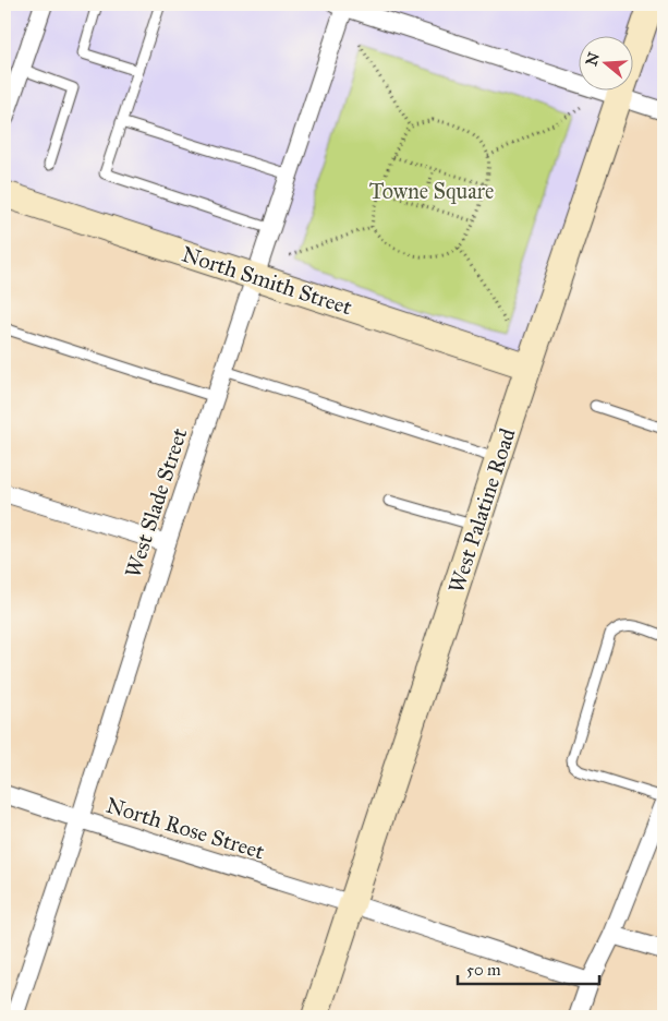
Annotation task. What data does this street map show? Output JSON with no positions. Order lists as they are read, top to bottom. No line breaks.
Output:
{"streets":{"main road":["North Smith Street","West Palatine Road"],"street":["West Slade Street","North Rose Street"]},"crossings":[["North Smith Street","West Slade Street"],["North Smith Street","West Palatine Road"],["West Slade Street","North Rose Street"],["West Palatine Road","North Rose Street"]],"parks":["Towne Square"],"scale_bar":"50 m","north":"left"}
